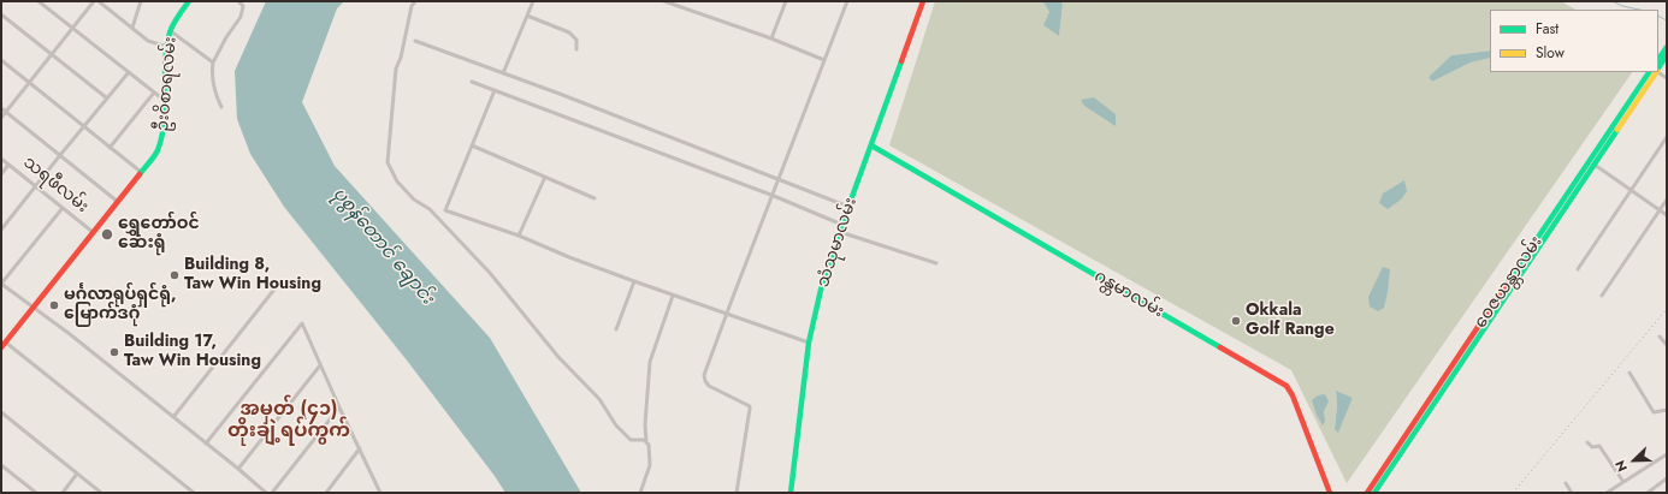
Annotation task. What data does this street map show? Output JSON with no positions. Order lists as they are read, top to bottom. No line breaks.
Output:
{"streets":{"main road":["ဦးဝိစာရလမ်း","သံသုမာလမ်း","ဝေဇယန္တာလမ်း","ဂန္တမာလမ်း"],"street":["သရဖီလမ်း"]},"crossings":[["ဦးဝိစာရလမ်း","သရဖီလမ်း"],["သံသုမာလမ်း","ဂန္တမာလမ်း"]],"districts":["အမှတ် (၄၁) တိုးချဲ့ရပ်ကွက်"],"water":["ပုစွန်တောင် ချောင်း"],"places":["ရွှေတော်ဝင် ဆေးရုံ","Building 8, Taw Win Housing","မင်္ဂလာရုပ်ရှင်ရုံ, မြောက်ဒဂုံ","Okkala Golf Range","Building 17, Taw Win Housing"],"legend":["Fast","Slow"],"north":"bottom left"}
